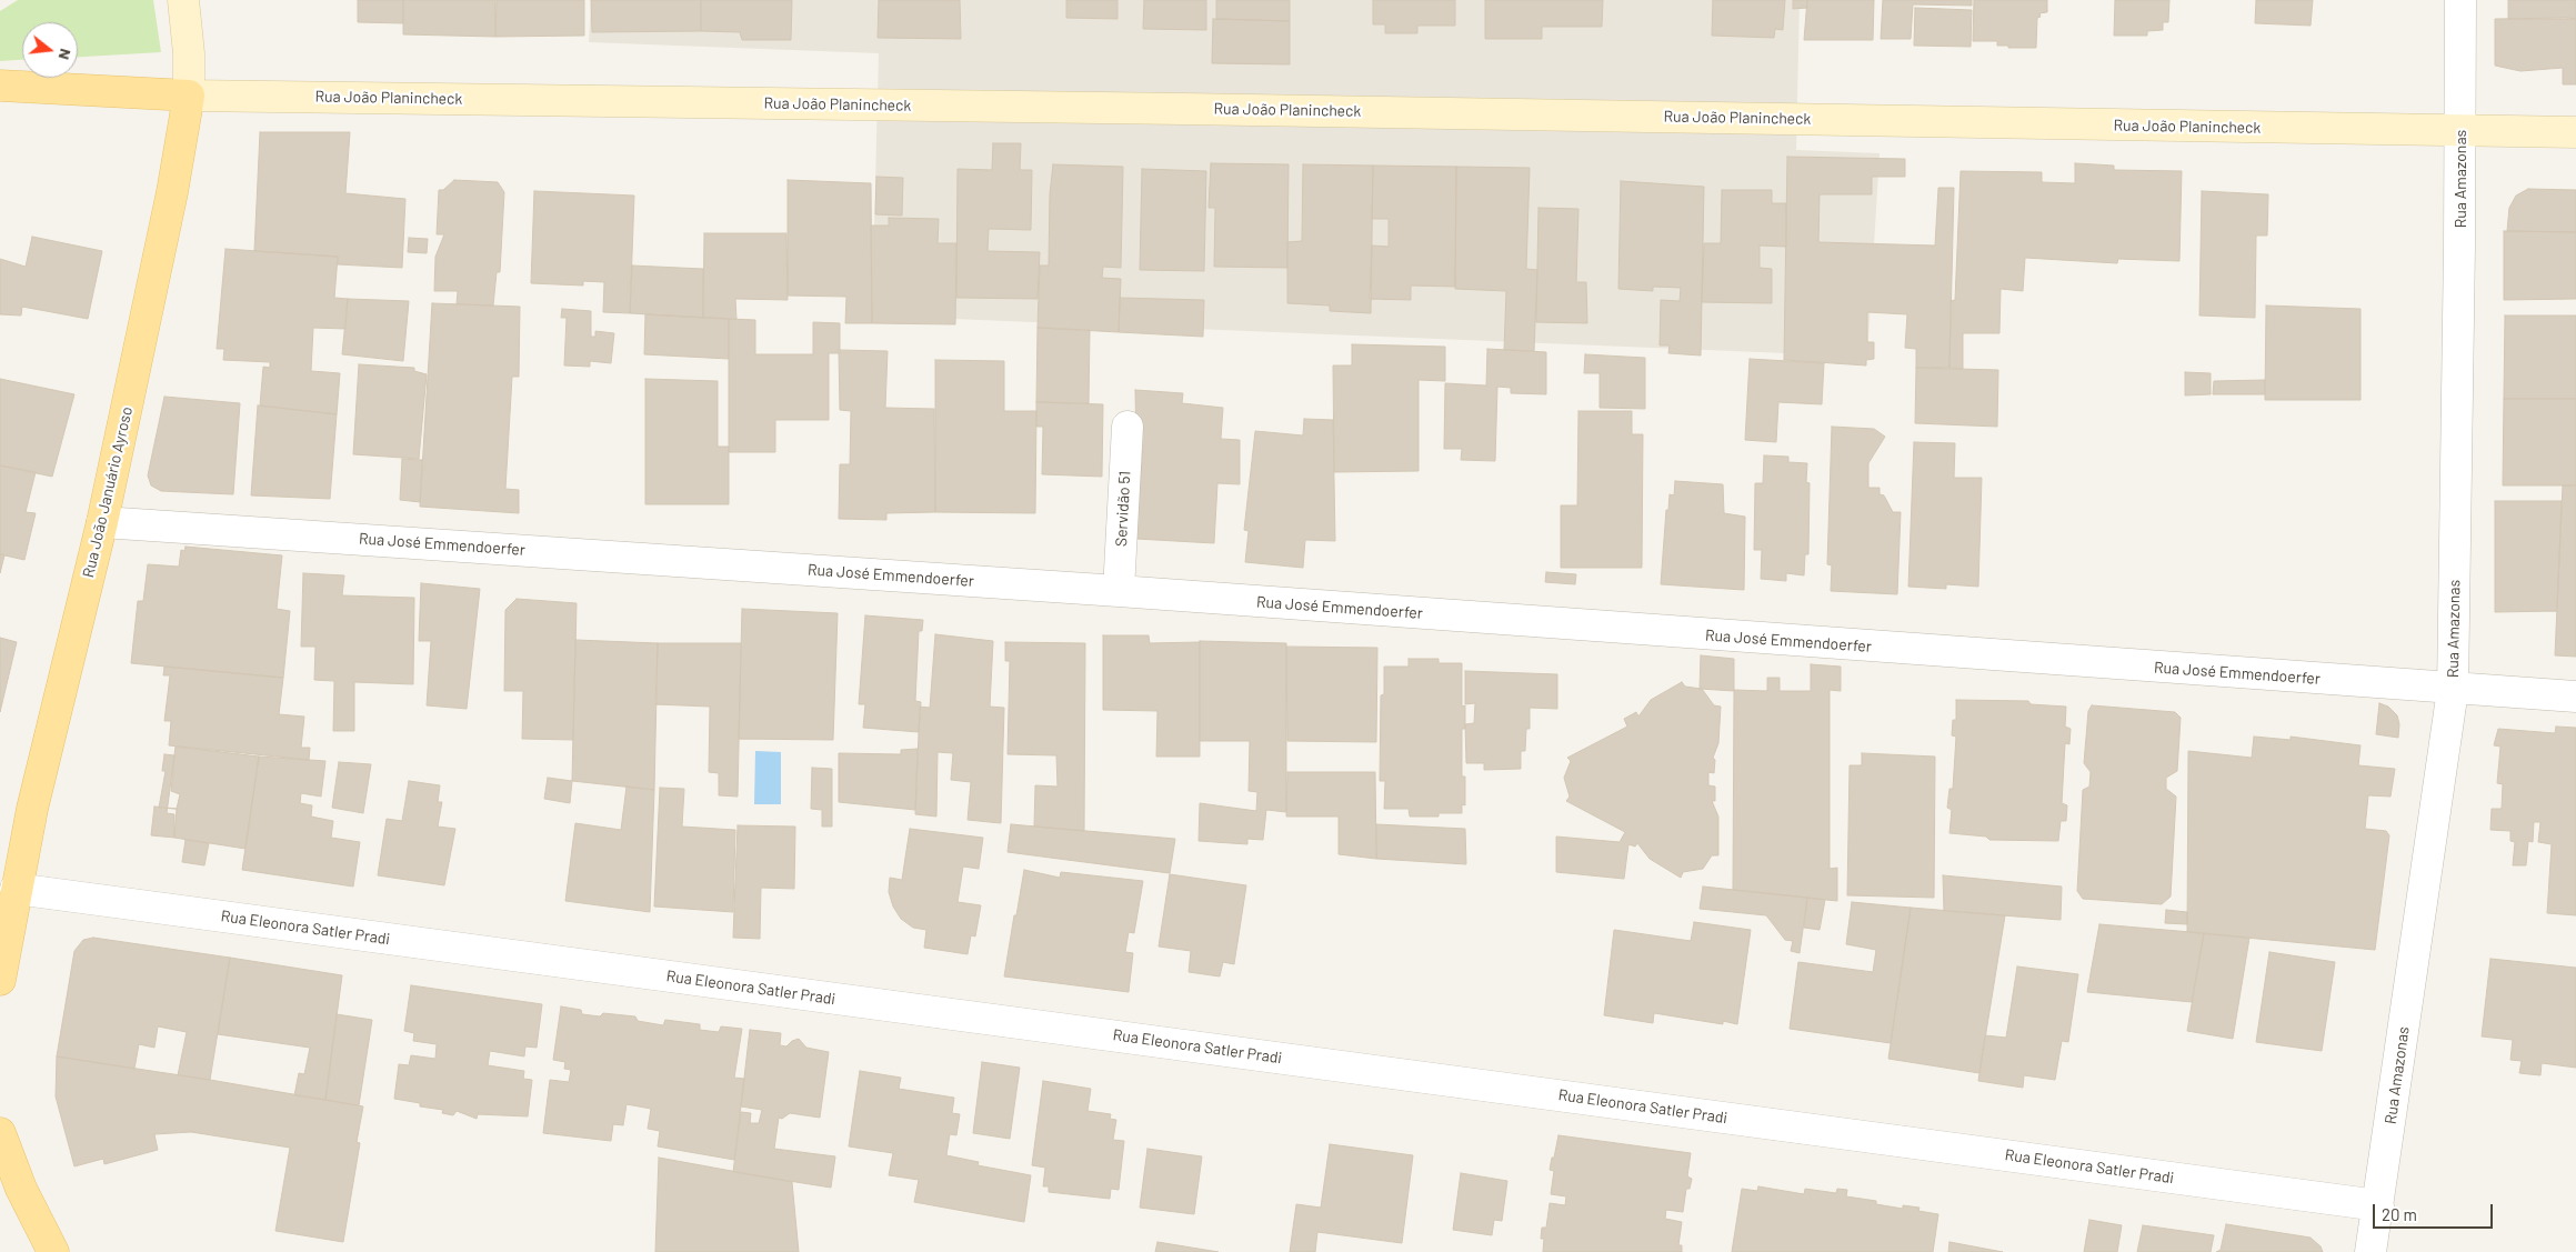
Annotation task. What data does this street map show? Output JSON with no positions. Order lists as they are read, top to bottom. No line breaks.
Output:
{"streets":{"main road":["Rua João Planincheck","Rua João Januário Ayroso"],"street":["Rua Amazonas","Servidão 51","Rua José Emmendoerfer","Rua Eleonora Satler Pradi"]},"crossings":[["Rua João Planincheck","Rua Amazonas"],["Rua João Planincheck","Rua João Januário Ayroso"],["Rua Amazonas","Rua José Emmendoerfer"],["Rua Amazonas","Rua Eleonora Satler Pradi"],["Rua João Januário Ayroso","Rua José Emmendoerfer"],["Rua João Januário Ayroso","Rua Eleonora Satler Pradi"],["Servidão 51","Rua José Emmendoerfer"]],"scale_bar":"20 m","north":"right"}
